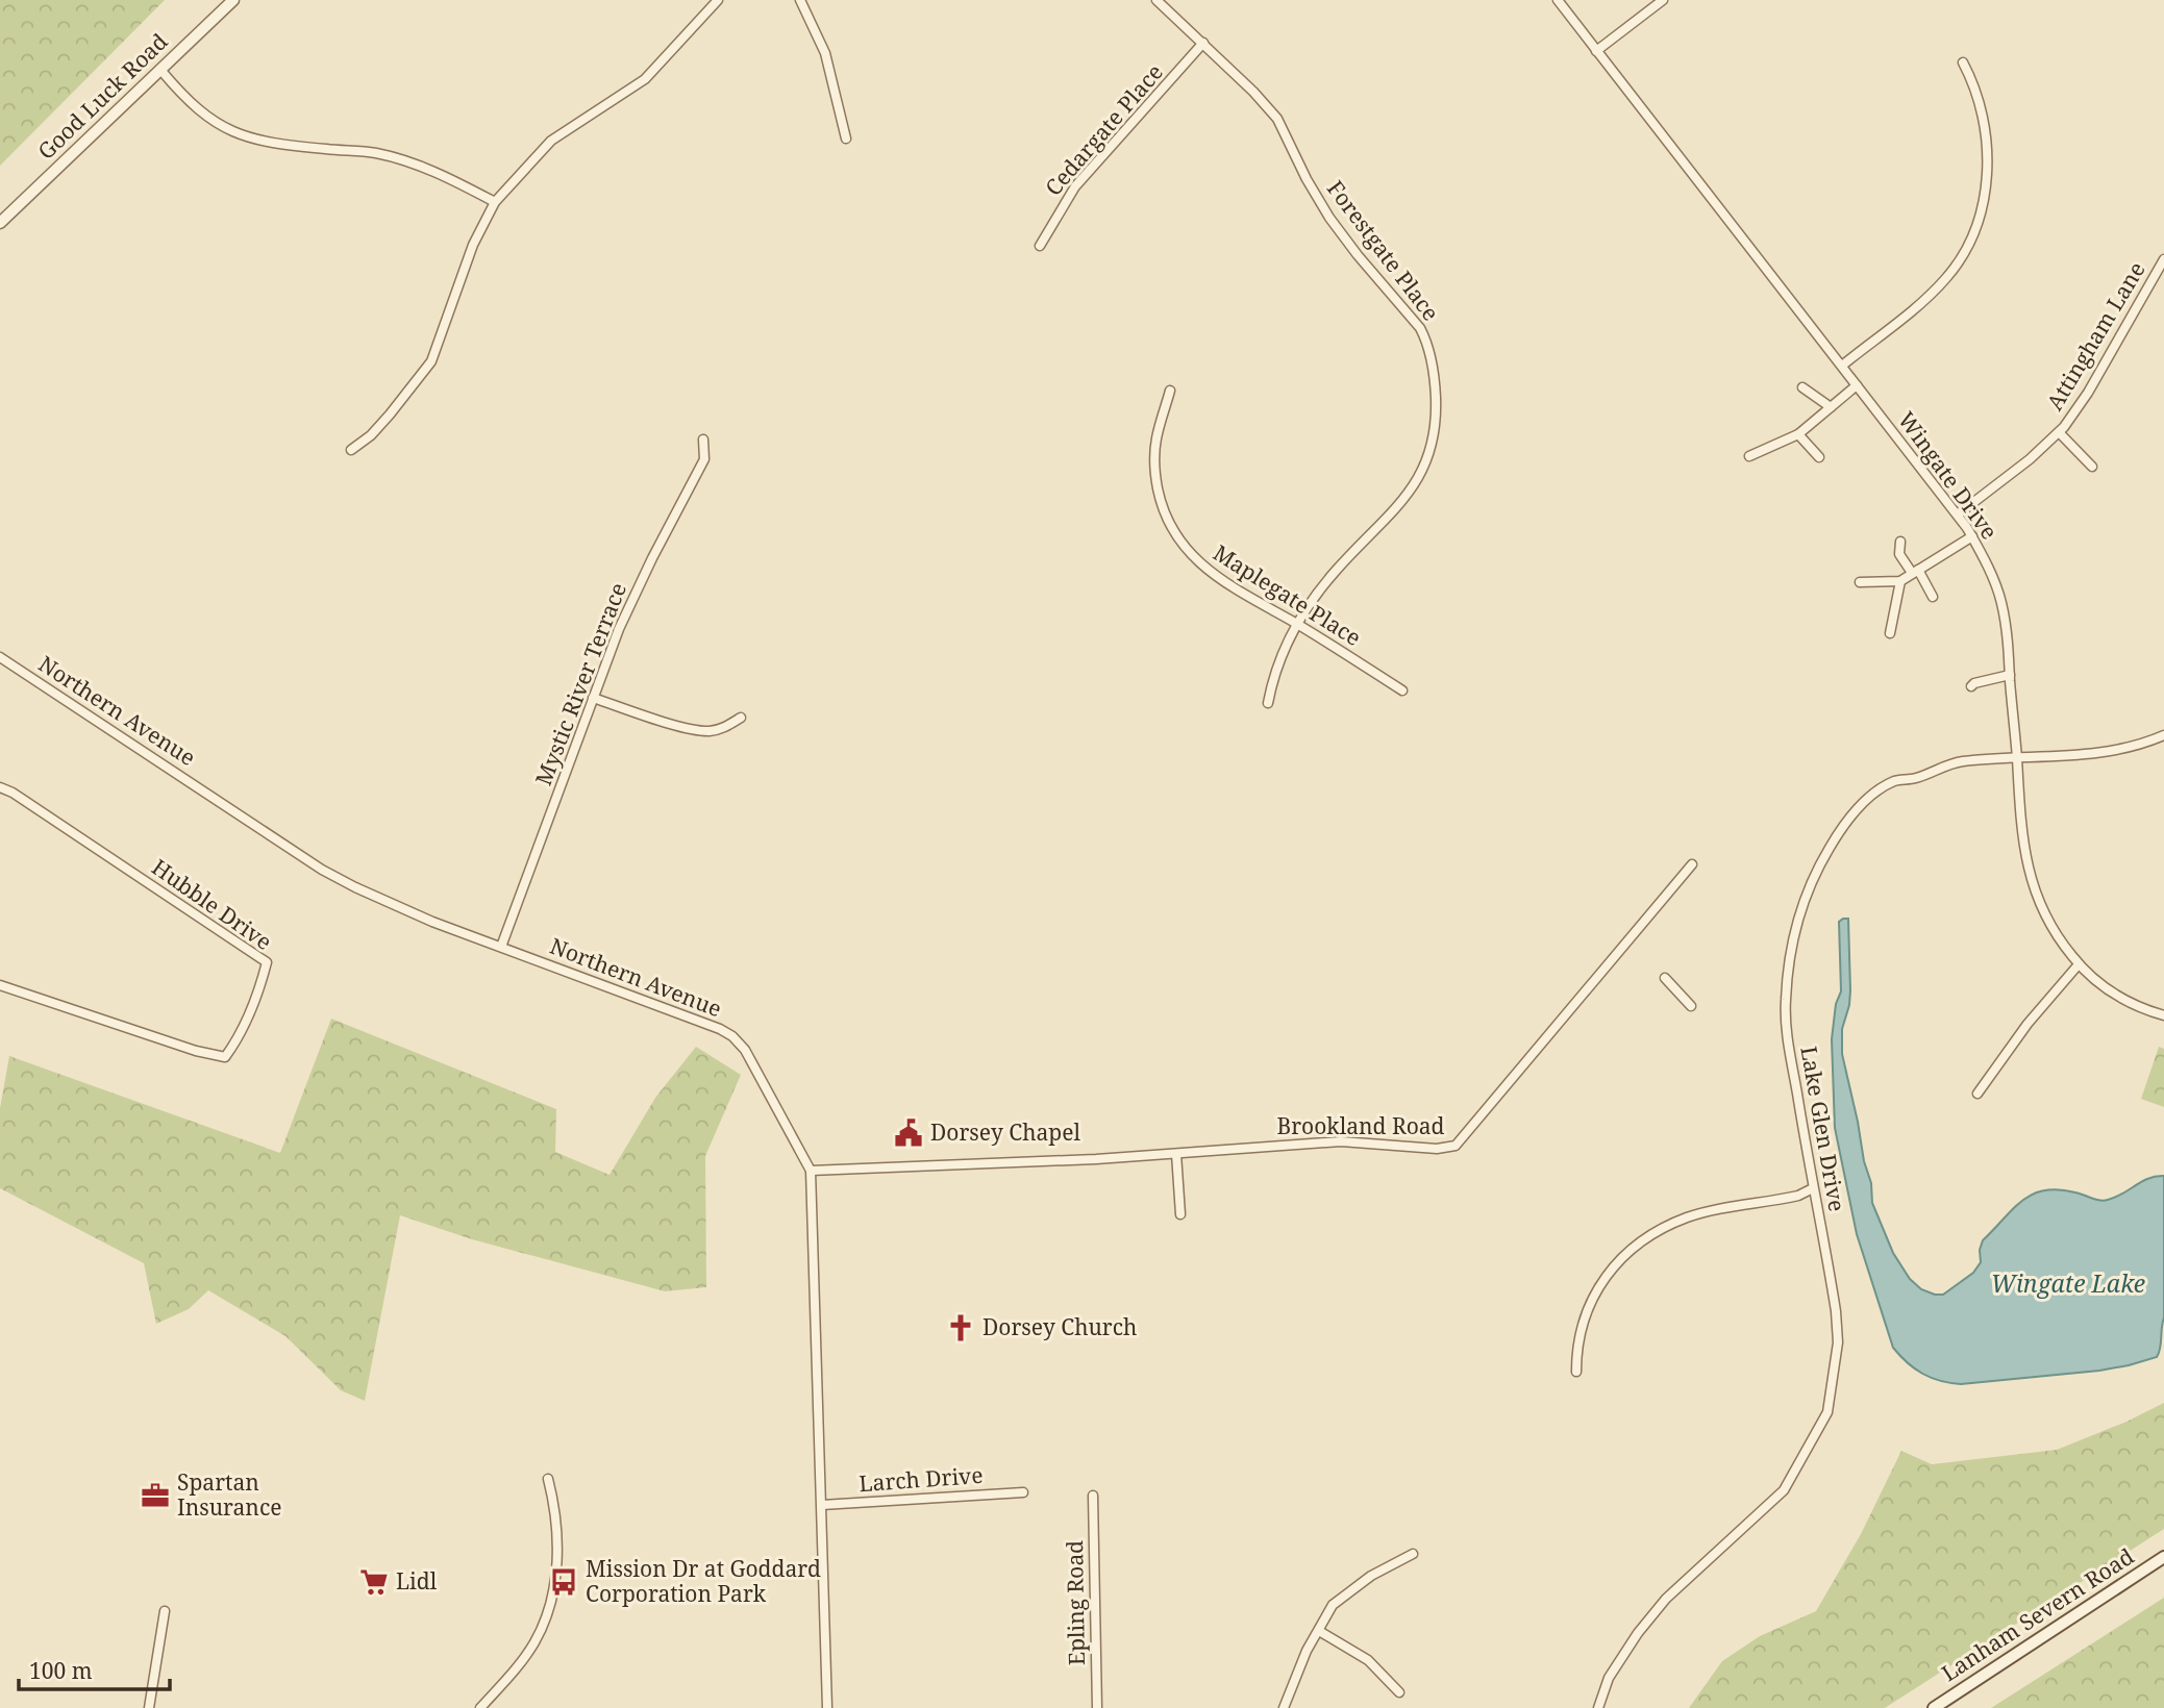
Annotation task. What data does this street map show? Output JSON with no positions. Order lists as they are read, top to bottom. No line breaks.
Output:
{"streets":{"main road":["Lanham Severn Road"],"street":["Good Luck Road","Cedargate Place","Forestgate Place","Attingham Lane","Wingate Drive","Maplegate Place","Mystic River Terrace","Northern Avenue","Hubble Drive","Brookland Road","Lake Glen Drive","Larch Drive","Epling Road"]},"crossings":[["Cedargate Place","Forestgate Place"],["Forestgate Place","Maplegate Place"],["Attingham Lane","Wingate Drive"],["Wingate Drive","Lake Glen Drive"],["Mystic River Terrace","Northern Avenue"],["Northern Avenue","Brookland Road"],["Northern Avenue","Larch Drive"]],"water":["Wingate Lake"],"places":{"public building":["Dorsey Chapel"],"church":["Dorsey Church"],"office":["Spartan Insurance"],"supermarket":["Lidl"],"bus stop":["Mission Dr at Goddard Corporation Park"]},"scale_bar":"100 m"}
